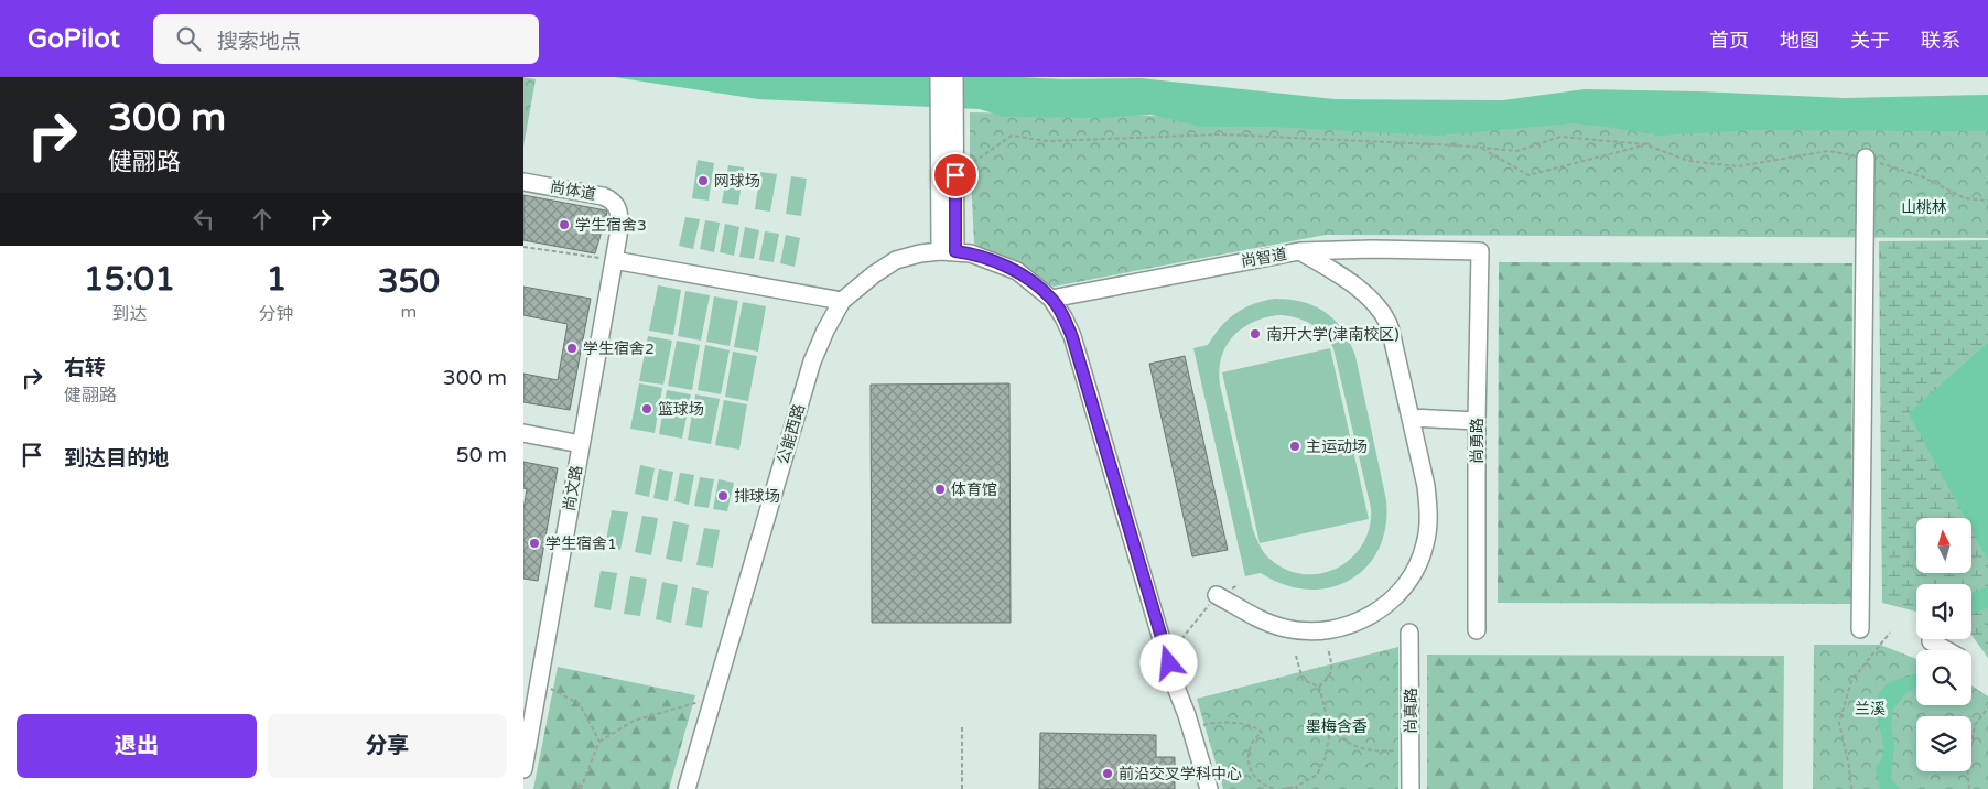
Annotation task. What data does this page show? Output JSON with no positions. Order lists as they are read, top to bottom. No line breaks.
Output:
{"streets":{"street":["尚体道","尚智道","公能西路","尚勇路","尚文路","尚真路"]},"crossings":[["尚体道","尚文路"],["尚智道","尚勇路"]],"parks":["山桃林","兰溪","墨梅含香"],"places":["网球场","学生宿舍3","南开大学(津南校区)","学生宿舍2","篮球场","主运动场","体育馆","排球场","学生宿舍1","前沿交叉学科中心"],"north":"top","page":{"header":"GoPilot","search":"搜索地点","nav":["首页","地图","关于","联系"],"turn":["300 m","健翮路"],"eta":["15:01","到达","1","分钟","350","m"],"list":[{"name":"右转","note":"健翮路","value":"300 m"},{"name":"到达目的地","value":"50 m"}],"buttons":["退出","分享"]}}
